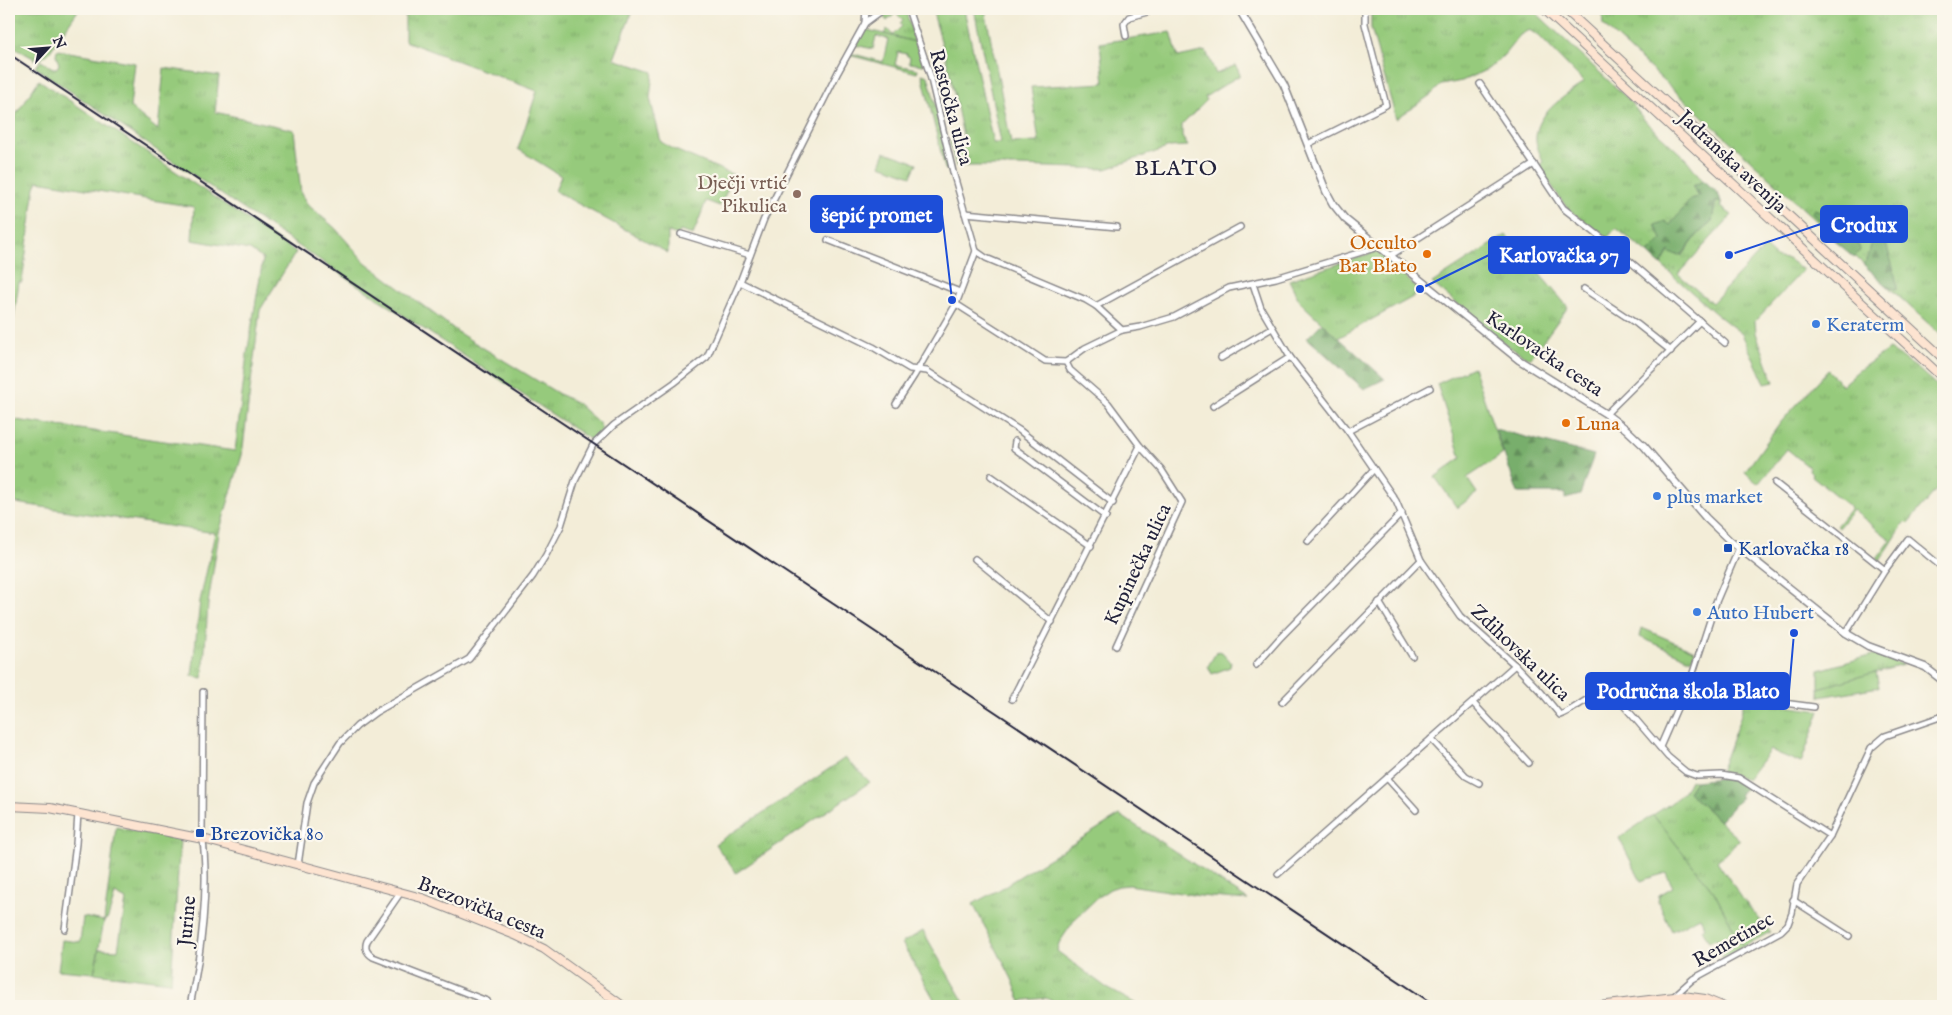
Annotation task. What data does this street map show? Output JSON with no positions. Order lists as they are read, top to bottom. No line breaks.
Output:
{"streets":{"main road":["Jadranska avenija","Brezovička cesta"],"street":["Rastočka ulica","Karlovačka cesta","Kupinečka ulica","Zdihovska ulica","Jurine","Remetinec"]},"crossings":[["Brezovička cesta","Jurine"]],"districts":["BLATO"],"places":{"other":["Dječji vrtić Pikulica","Occulto Bar Blato","Crodux","Karlovačka 97","šepić promet","Keraterm","Luna","plus market","Auto Hubert","Područna škola Blato"],"transit":["Karlovačka 18","Brezovička 80"]},"north":"top right"}
